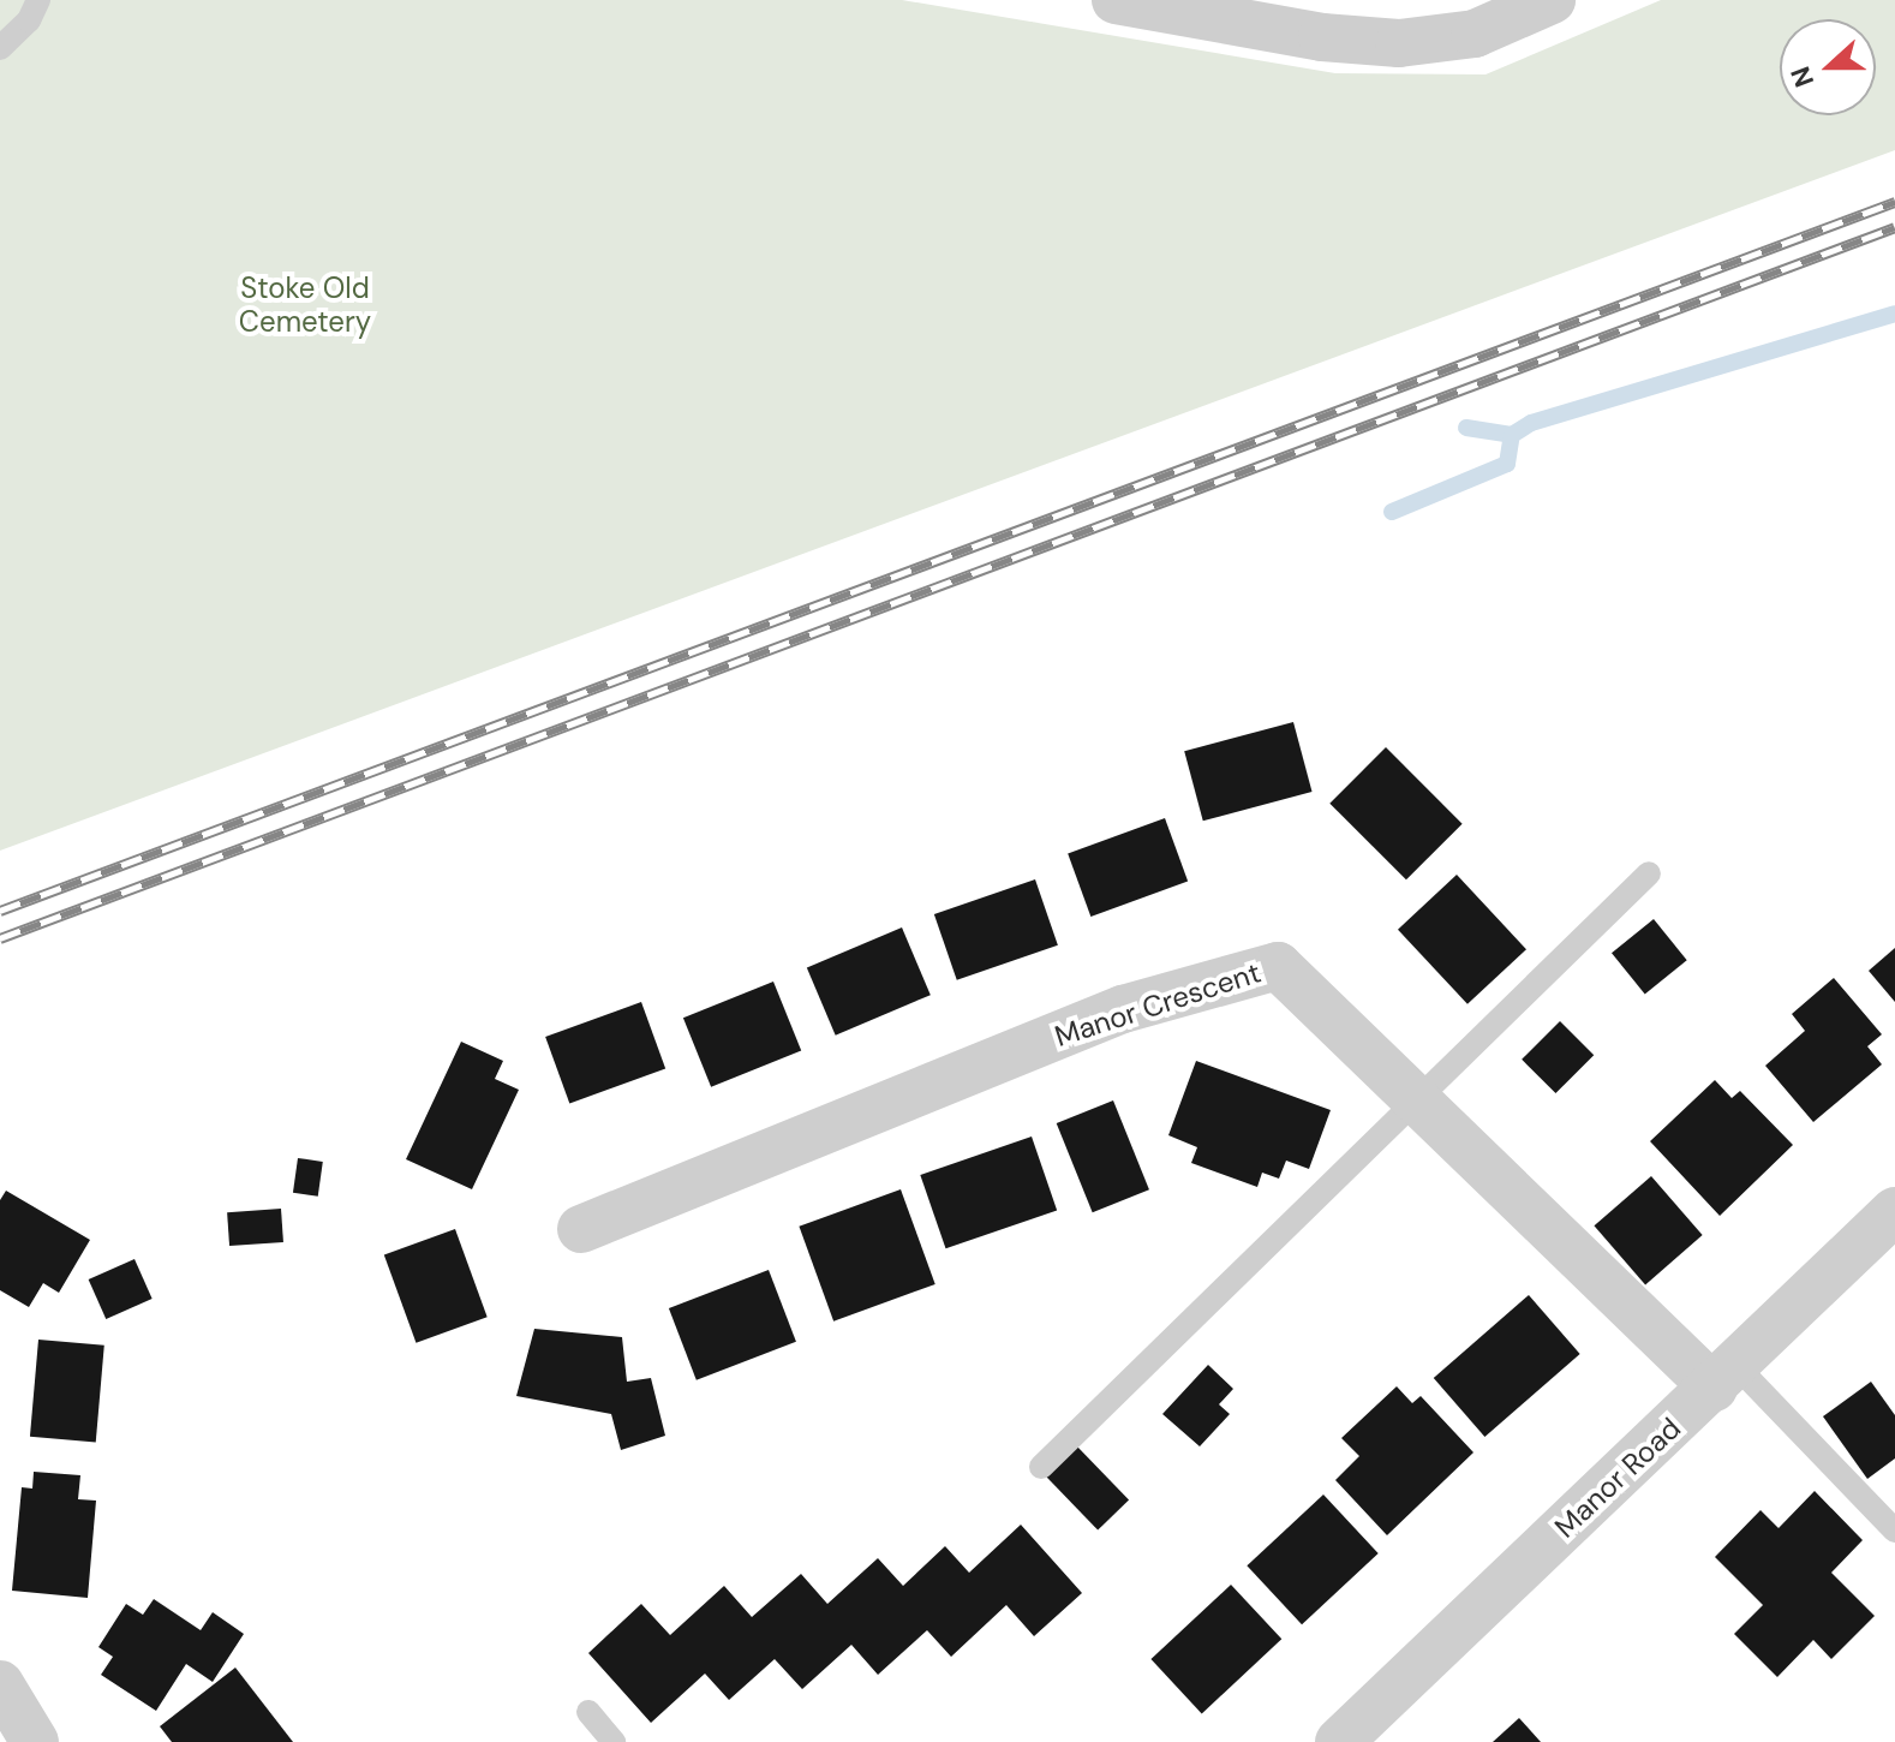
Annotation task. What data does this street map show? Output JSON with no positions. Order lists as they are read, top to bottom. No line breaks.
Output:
{"streets":{"street":["Manor Crescent","Manor Road"]},"crossings":[["Manor Crescent","Manor Road"]],"parks":["Stoke Old Cemetery"],"north":"left"}
